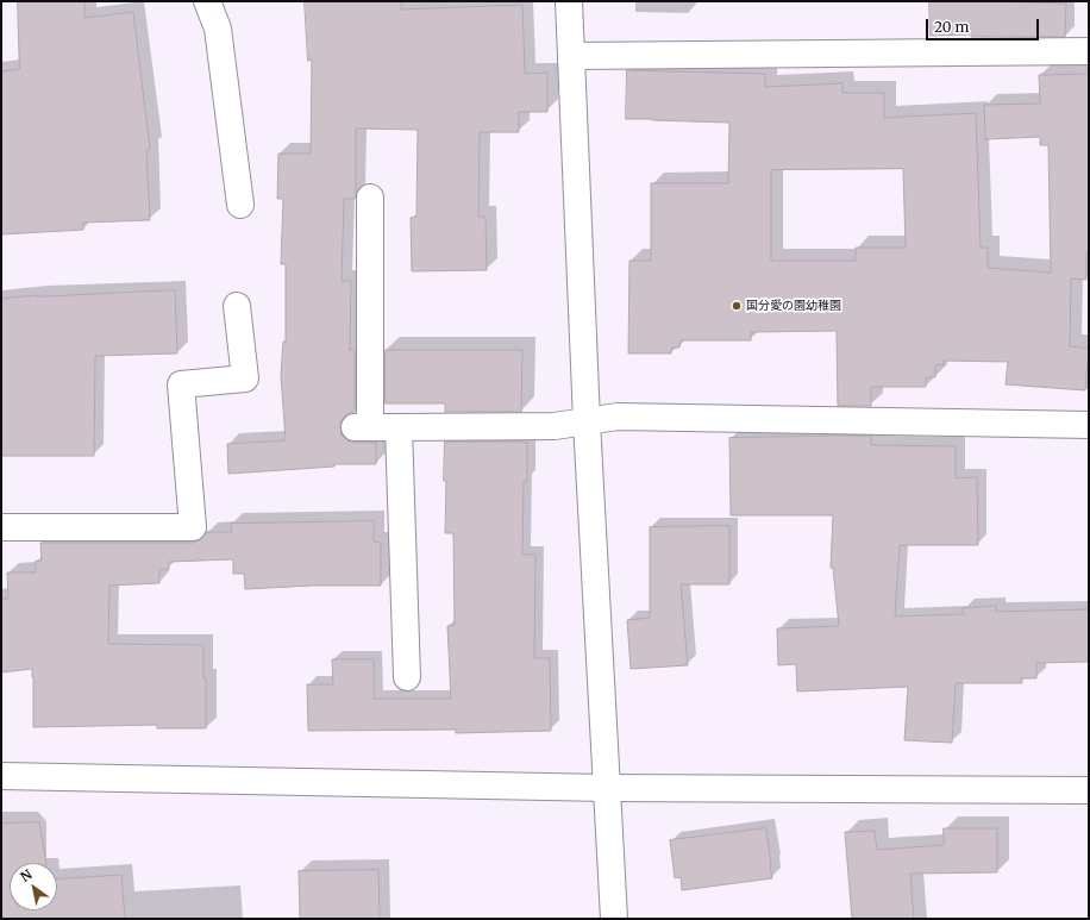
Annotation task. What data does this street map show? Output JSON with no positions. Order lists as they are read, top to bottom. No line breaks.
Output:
{"places":["国分愛の園幼稚園"],"scale_bar":"20 m","north":"top left"}
